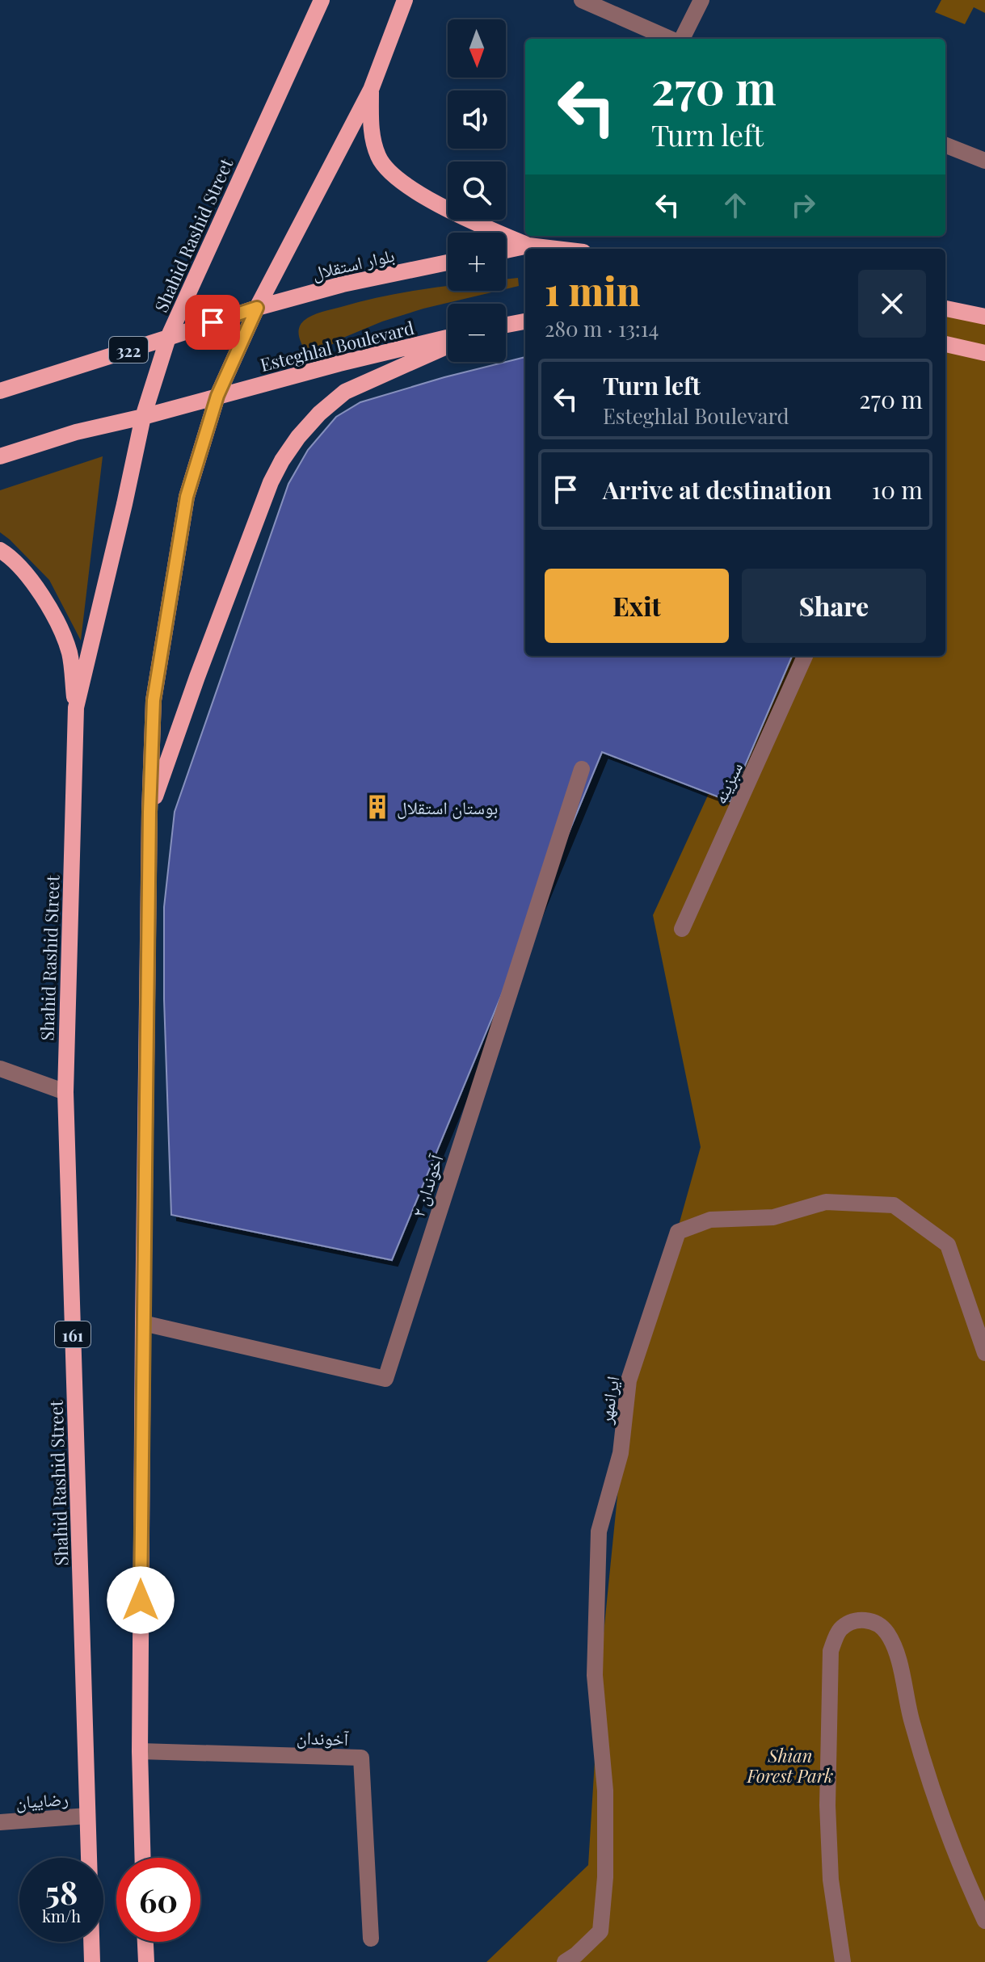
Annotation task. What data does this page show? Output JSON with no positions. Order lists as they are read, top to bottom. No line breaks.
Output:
{"streets":{"main road":["Shahid Rashid Street","بلوار استقلال","Esteghlal Boulevard","322","161"],"street":["سبزینه","آخوندان ۲","ایرانمهر","آخوندان","رضاییان"]},"crossings":[["Shahid Rashid Street","Esteghlal Boulevard"],["Shahid Rashid Street","322"],["Shahid Rashid Street","رضاییان"],["بلوار استقلال","322"]],"parks":["Shian Forest Park"],"places":{"building":["بوستان استقلال"]},"north":"bottom","page":{"map_buttons":["+","−"],"turn":["270 m","Turn left"],"heading":["1 min","280 m · 13:14"],"list":[{"name":"Turn left","note":"Esteghlal Boulevard","value":"270 m"},{"name":"Arrive at destination","value":"10 m"}],"buttons":["Exit","Share"],"speed":"58 km/h","limit":"60"}}
